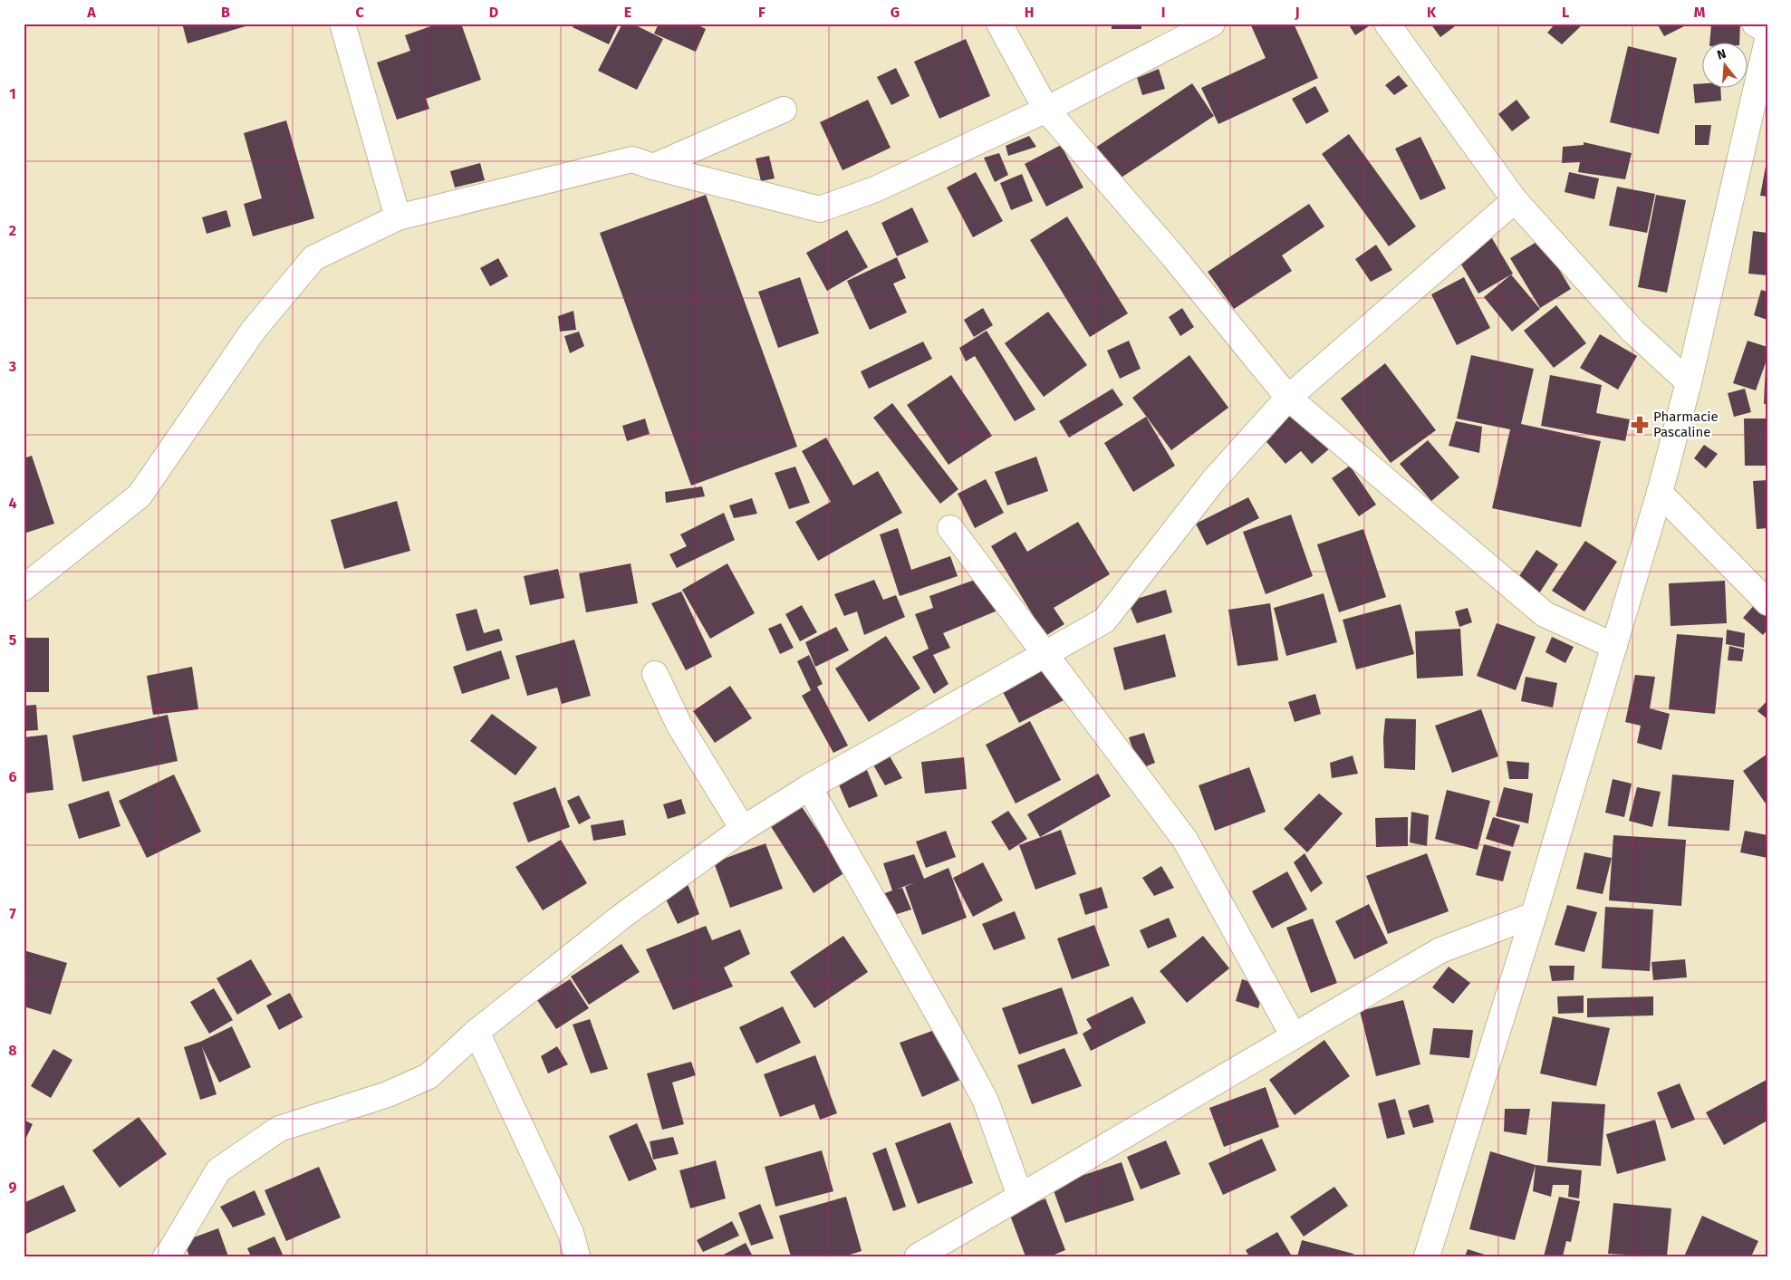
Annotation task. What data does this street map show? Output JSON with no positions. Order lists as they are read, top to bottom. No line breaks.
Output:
{"places":{"pharmacy":["Pharmacie Pascaline"]},"north":"top","grid":{"columns":["A","B","C","D","E","F","G","H","I","J","K","L","M"],"rows":["1","2","3","4","5","6","7","8","9"]}}
